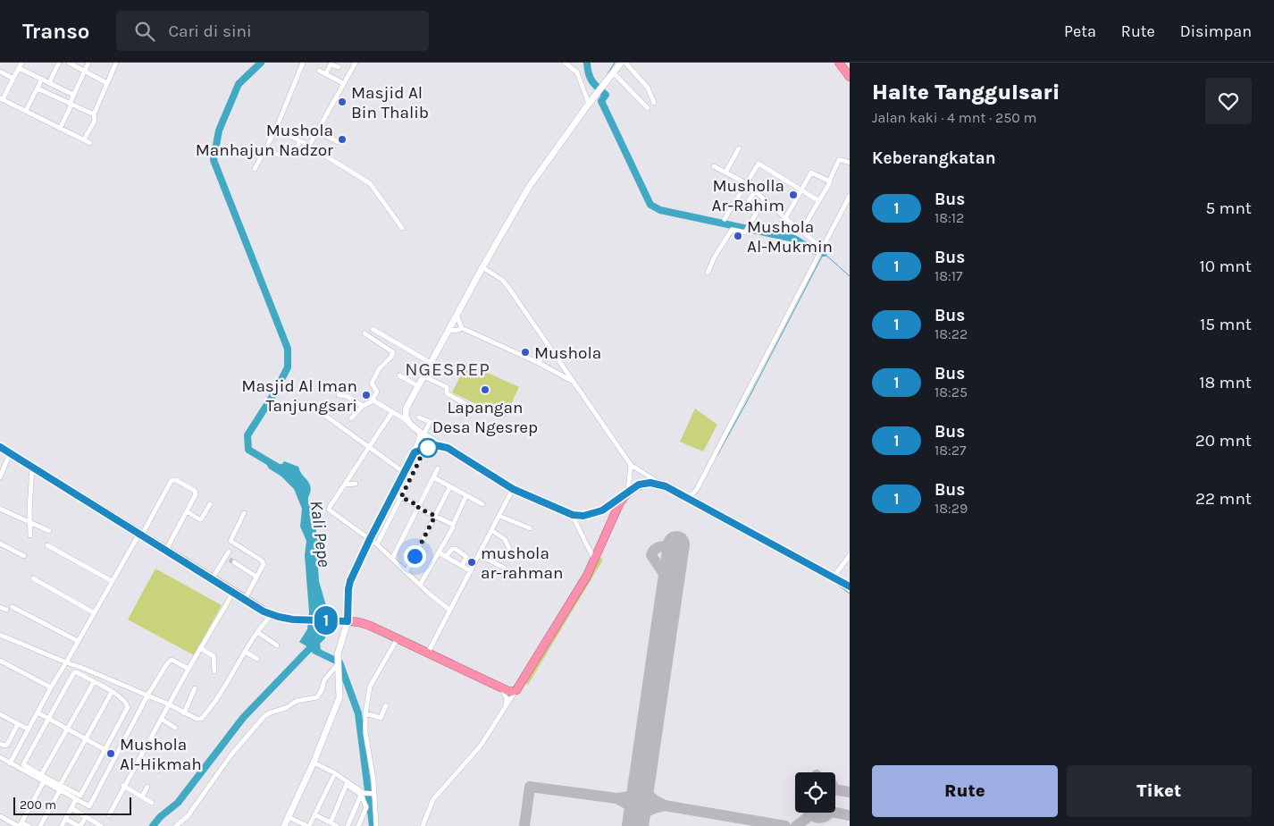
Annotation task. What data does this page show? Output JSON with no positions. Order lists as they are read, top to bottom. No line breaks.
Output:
{"districts":["NGESREP"],"water":["Kali Pepe"],"places":["Masjid Al Bin Thalib","Mushola Manhajun Nadzor","Musholla Ar-Rahim","Mushola Al-Mukmin","Mushola","Lapangan Desa Ngesrep","Masjid Al Iman Tanjungsari","mushola ar-rahman","Mushola Al-Hikmah"],"lines":["bus line 1"],"scale_bar":"200 m","page":{"header":"Transo","search":"Cari di sini","nav":["Peta","Rute","Disimpan"],"on_map":"1","heading":[["Halte Tanggulsari","Jalan kaki · 4 mnt · 250 m"],"Keberangkatan"],"list":[{"mark":"1","name":"Bus","note":"18:12","value":"5 mnt"},{"mark":"1","name":"Bus","note":"18:17","value":"10 mnt"},{"mark":"1","name":"Bus","note":"18:22","value":"15 mnt"},{"mark":"1","name":"Bus","note":"18:25","value":"18 mnt"},{"mark":"1","name":"Bus","note":"18:27","value":"20 mnt"},{"mark":"1","name":"Bus","note":"18:29","value":"22 mnt"}],"buttons":["Rute","Tiket"],"scale":"200 m"}}
